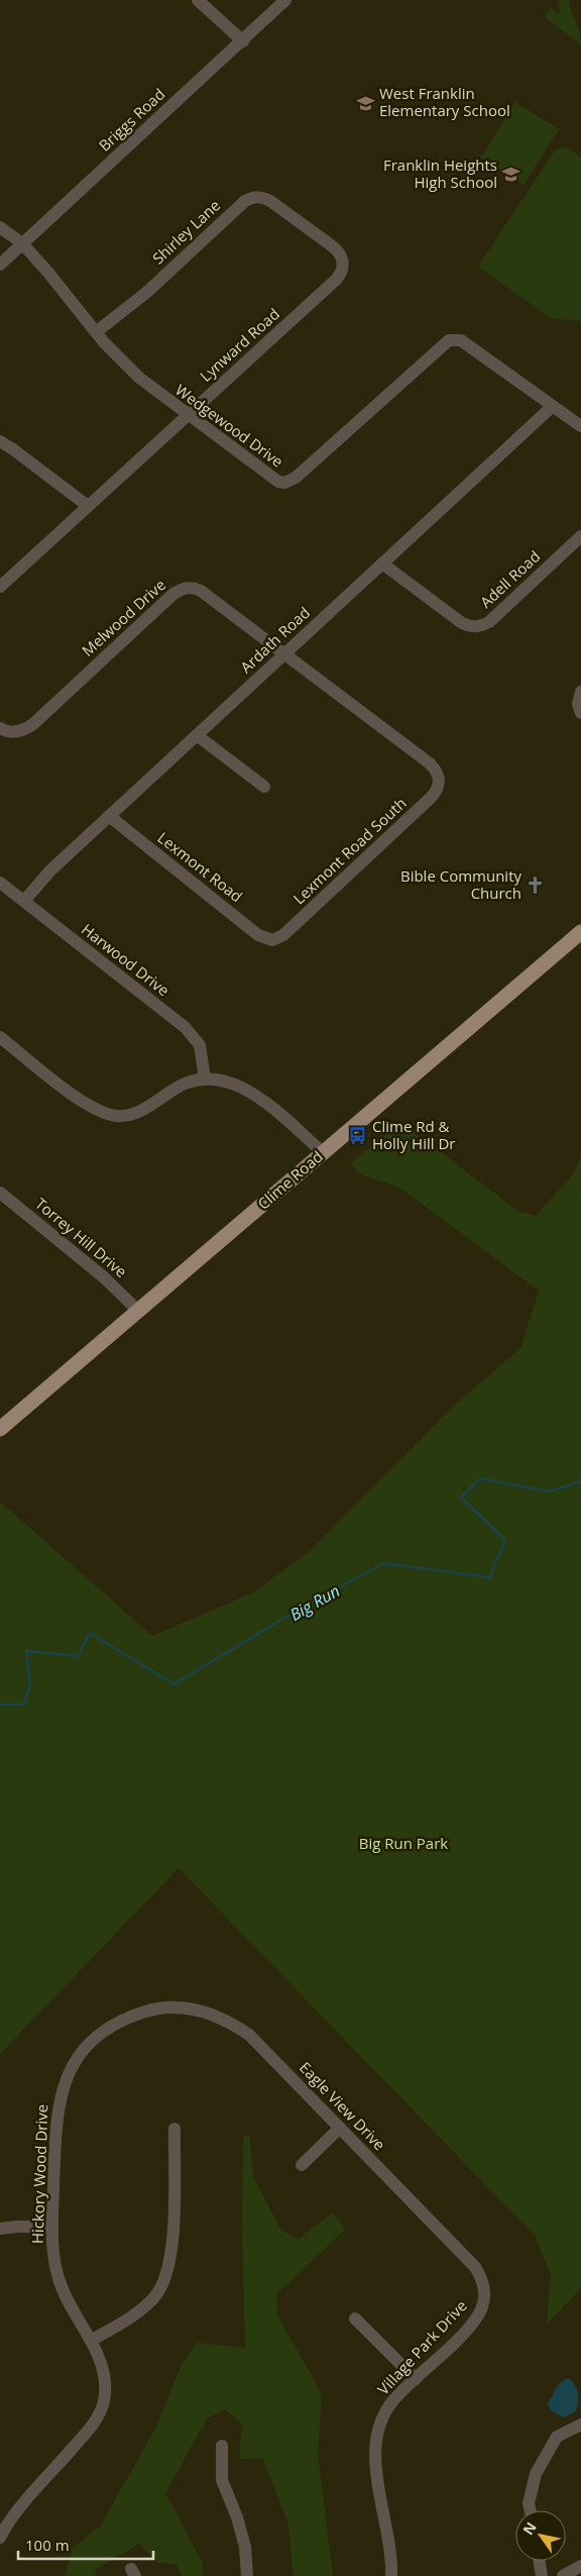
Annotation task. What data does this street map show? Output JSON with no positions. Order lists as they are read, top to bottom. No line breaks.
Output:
{"streets":{"main road":["Clime Road"],"street":["Briggs Road","Shirley Lane","Lynward Road","Wedgewood Drive","Adell Road","Melwood Drive","Ardath Road","Lexmont Road South","Lexmont Road","Harwood Drive","Torrey Hill Drive","Eagle View Drive","Hickory Wood Drive","Village Park Drive"]},"crossings":[["Briggs Road","Wedgewood Drive"],["Shirley Lane","Lynward Road"],["Shirley Lane","Wedgewood Drive"],["Lynward Road","Wedgewood Drive"],["Wedgewood Drive","Ardath Road"],["Adell Road","Ardath Road"],["Melwood Drive","Ardath Road"],["Melwood Drive","Lexmont Road South"],["Ardath Road","Lexmont Road"],["Ardath Road","Harwood Drive"],["Lexmont Road South","Lexmont Road"],["Clime Road","Torrey Hill Drive"],["Eagle View Drive","Hickory Wood Drive"],["Eagle View Drive","Village Park Drive"]],"water":["Big Run"],"parks":["Big Run Park"],"places":{"school or university":["West Franklin Elementary School","Franklin Heights High School"],"church":["Bible Community Church"],"bus stop":["Clime Rd & Holly Hill Dr"]},"scale_bar":"100 m","north":"top left"}
